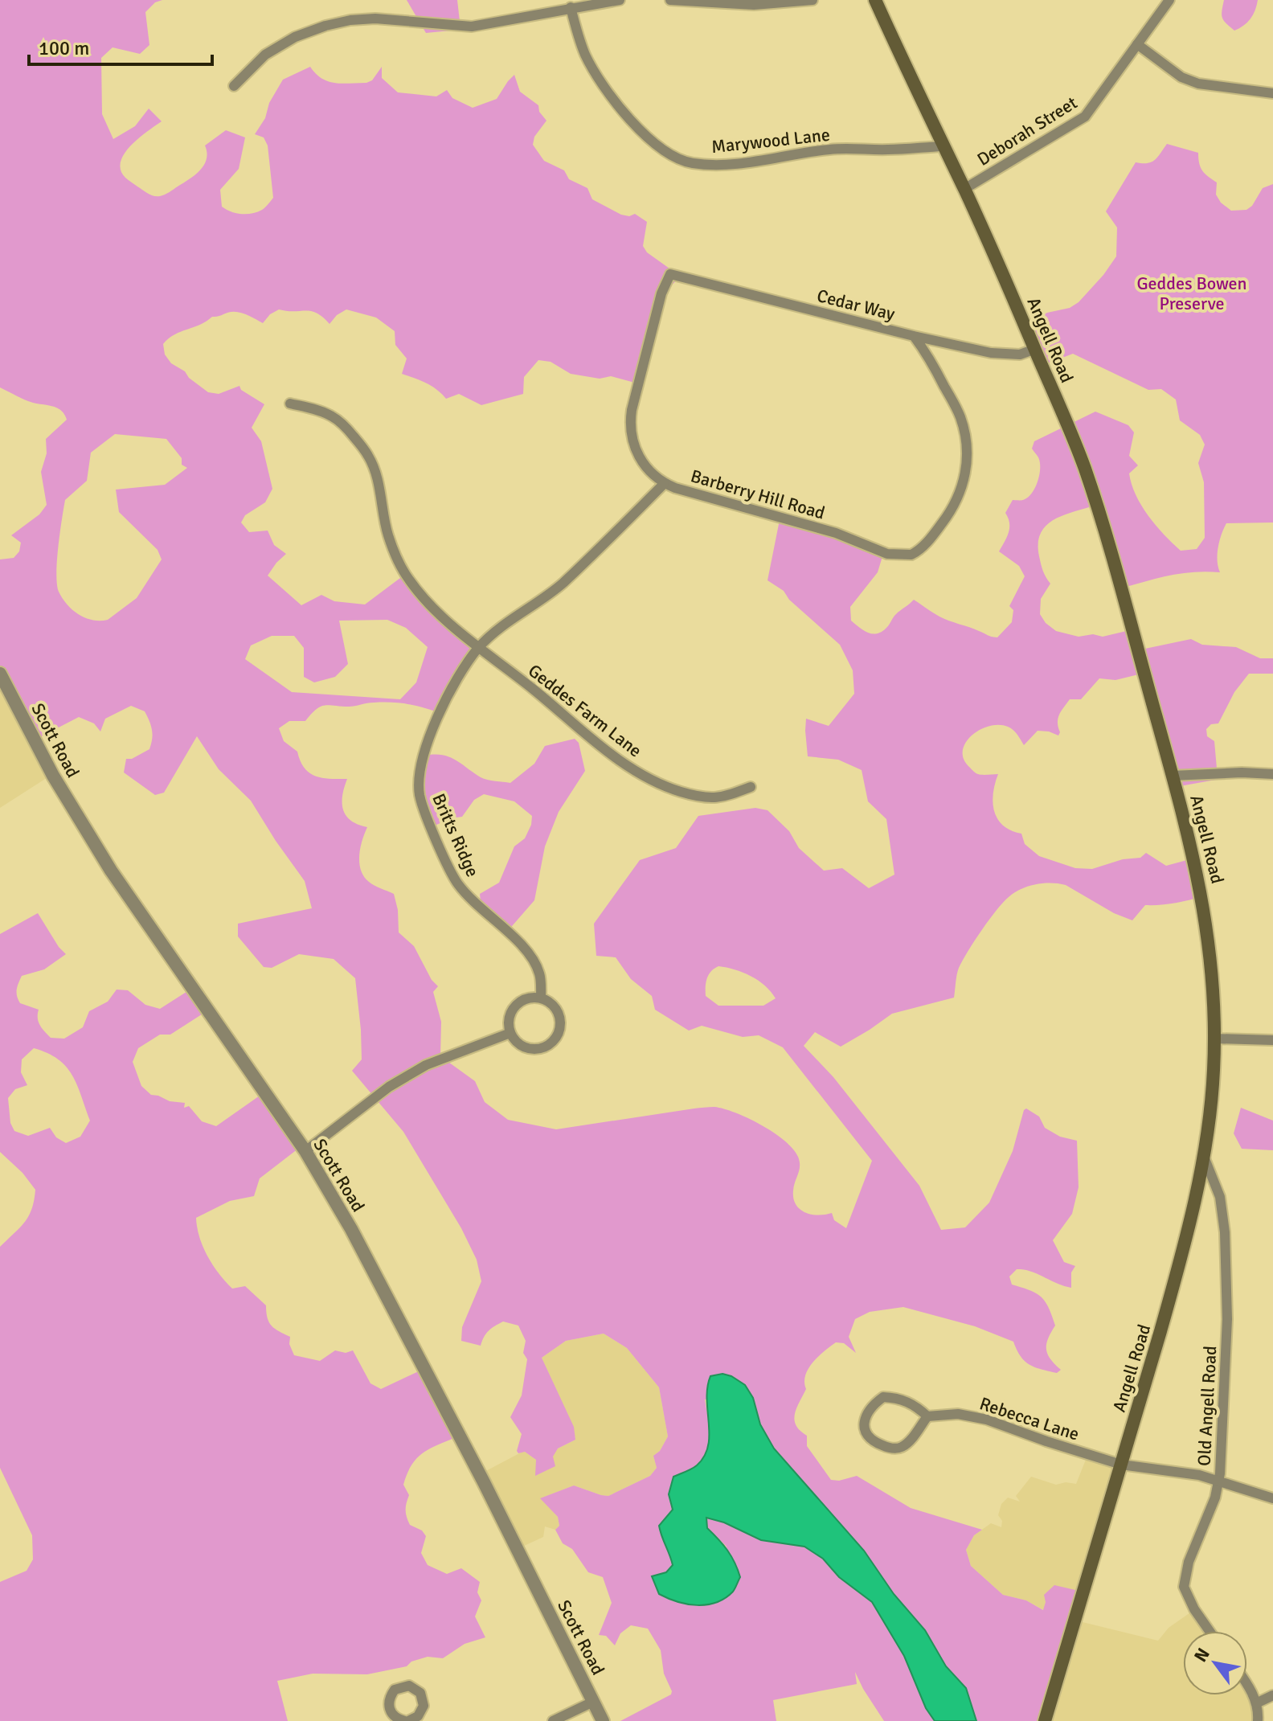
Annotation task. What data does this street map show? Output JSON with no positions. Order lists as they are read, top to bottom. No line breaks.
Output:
{"streets":{"main road":["Angell Road"],"street":["Deborah Street","Marywood Lane","Cedar Way","Barberry Hill Road","Geddes Farm Lane","Scott Road","Britts Ridge","Old Angell Road","Rebecca Lane"]},"crossings":[["Deborah Street","Angell Road"],["Marywood Lane","Angell Road"],["Cedar Way","Angell Road"],["Cedar Way","Barberry Hill Road"],["Angell Road","Old Angell Road"],["Angell Road","Rebecca Lane"],["Barberry Hill Road","Britts Ridge"],["Geddes Farm Lane","Britts Ridge"],["Old Angell Road","Rebecca Lane"]],"parks":["Geddes Bowen Preserve"],"scale_bar":"100 m","north":"top left"}
